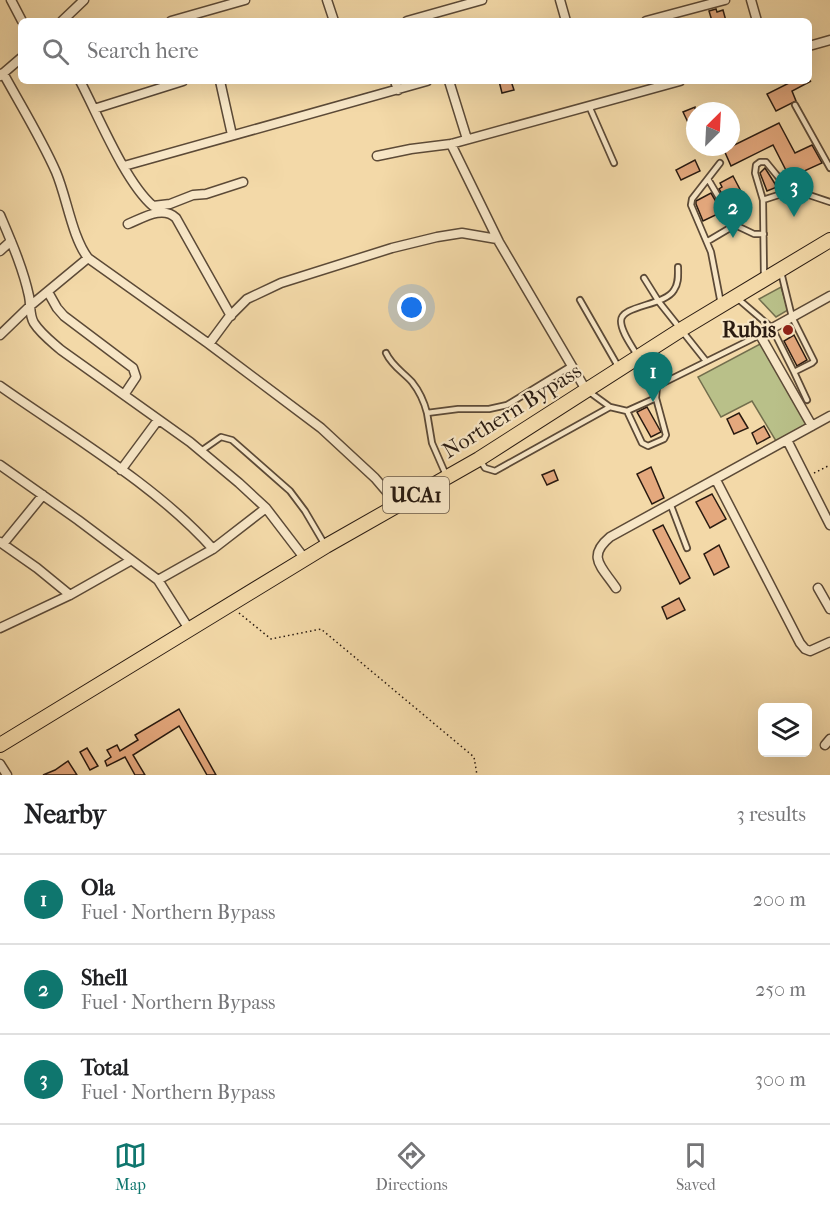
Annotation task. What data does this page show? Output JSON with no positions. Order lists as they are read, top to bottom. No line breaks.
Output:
{"streets":{"main road":["Northern Bypass","UCA1"]},"places":["Rubis"],"north":"top right","page":{"search":"Search here","pins":["3","2","1"],"heading":["Nearby","3 results"],"list":[{"mark":"1","name":"Ola","note":"Fuel · Northern Bypass","value":"200 m"},{"mark":"2","name":"Shell","note":"Fuel · Northern Bypass","value":"250 m"},{"mark":"3","name":"Total","note":"Fuel · Northern Bypass","value":"300 m"}],"nav":["Map","Directions","Saved"]}}
